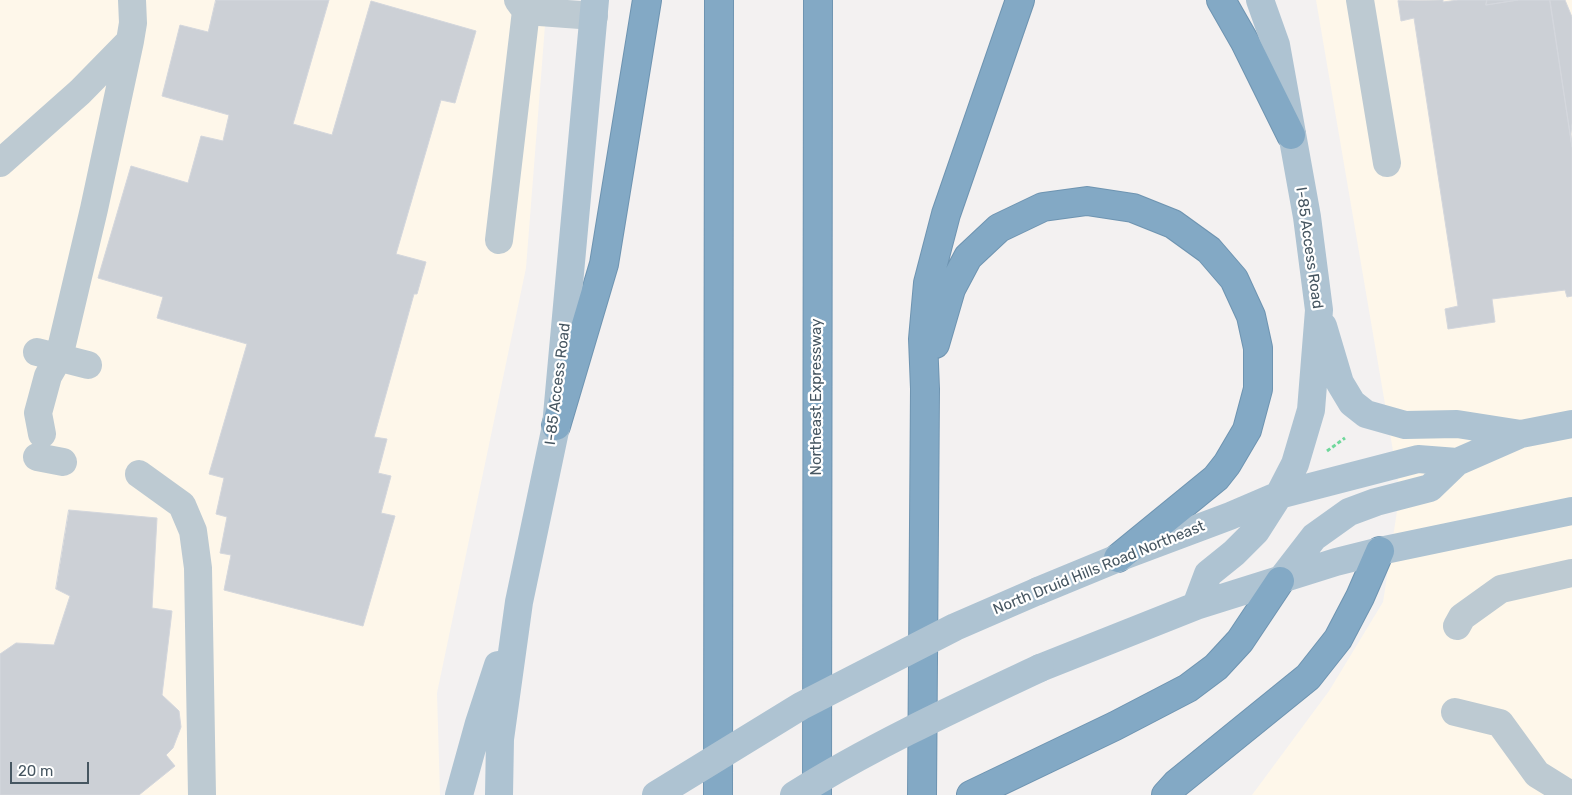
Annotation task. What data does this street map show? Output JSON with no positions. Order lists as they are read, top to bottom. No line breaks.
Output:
{"streets":{"highway":["Northeast Expressway"],"main road":["I-85 Access Road","North Druid Hills Road Northeast"]},"crossings":[["I-85 Access Road","North Druid Hills Road Northeast"]],"scale_bar":"20 m"}
